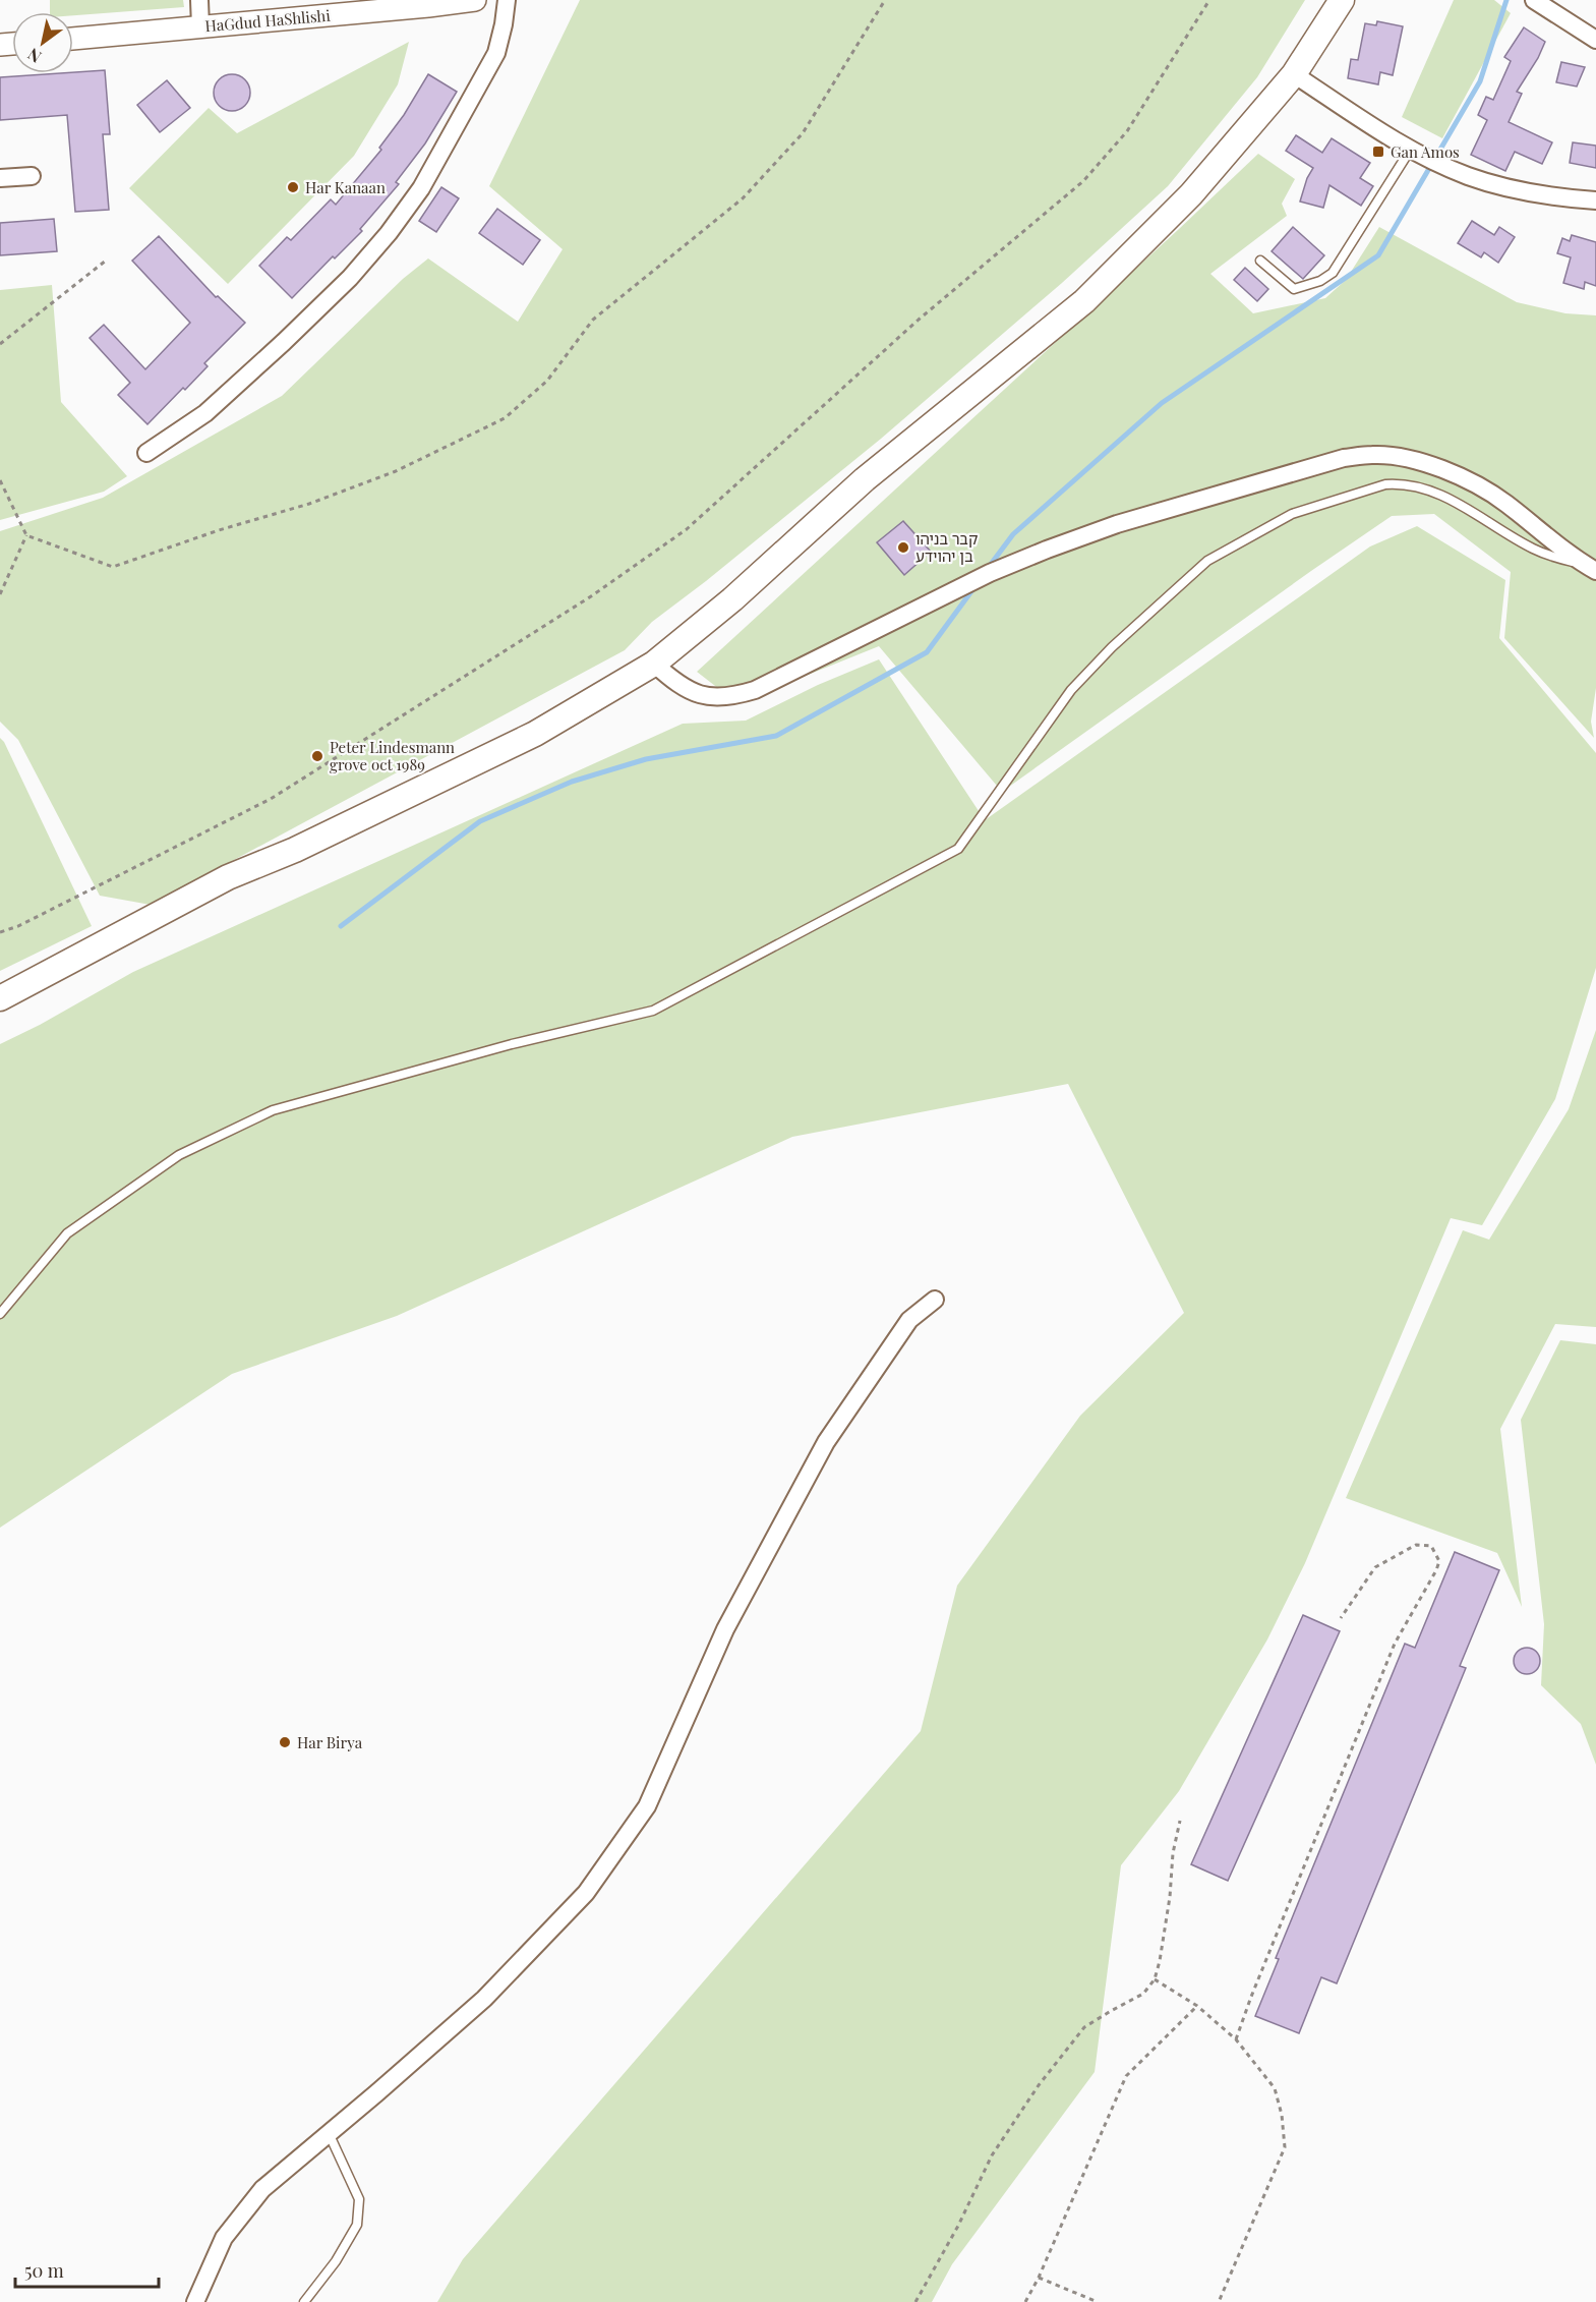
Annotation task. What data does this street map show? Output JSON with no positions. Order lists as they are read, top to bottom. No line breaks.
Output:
{"streets":{"street":["HaGdud HaShlishi"]},"places":{"transit":["Gan Amos"],"other":["Har Kanaan","קבר בניהו בן יהוידע","Peter Lindesmann grove oct 1989","Har Birya"]},"scale_bar":"50 m","north":"bottom left"}
